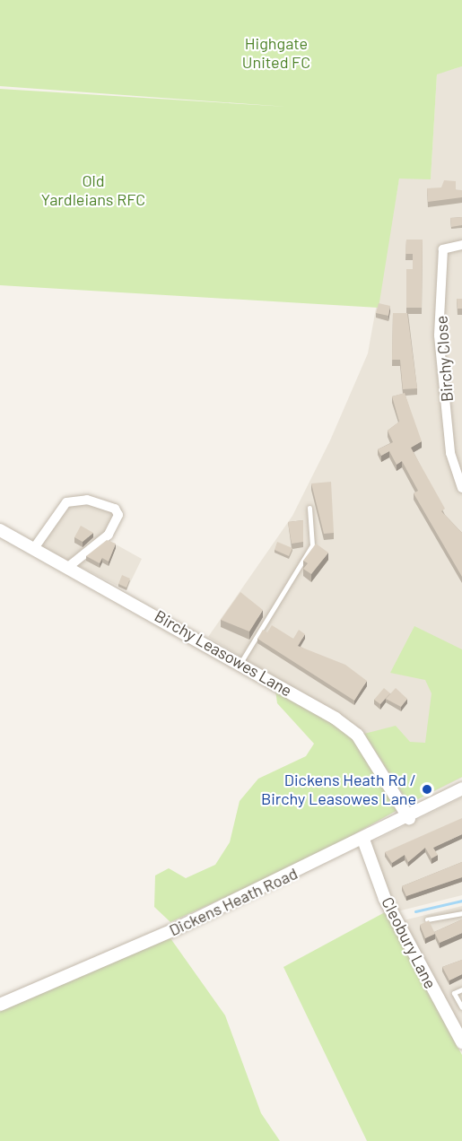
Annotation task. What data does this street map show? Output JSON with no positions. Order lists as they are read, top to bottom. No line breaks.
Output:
{"streets":{"street":["Birchy Close","Birchy Leasowes Lane","Dickens Heath Road","Cleobury Lane"]},"crossings":[["Birchy Leasowes Lane","Dickens Heath Road"],["Dickens Heath Road","Cleobury Lane"]],"parks":["Highgate United FC","Old Yardleians RFC"],"places":["Dickens Heath Rd / Birchy Leasowes Lane"]}
